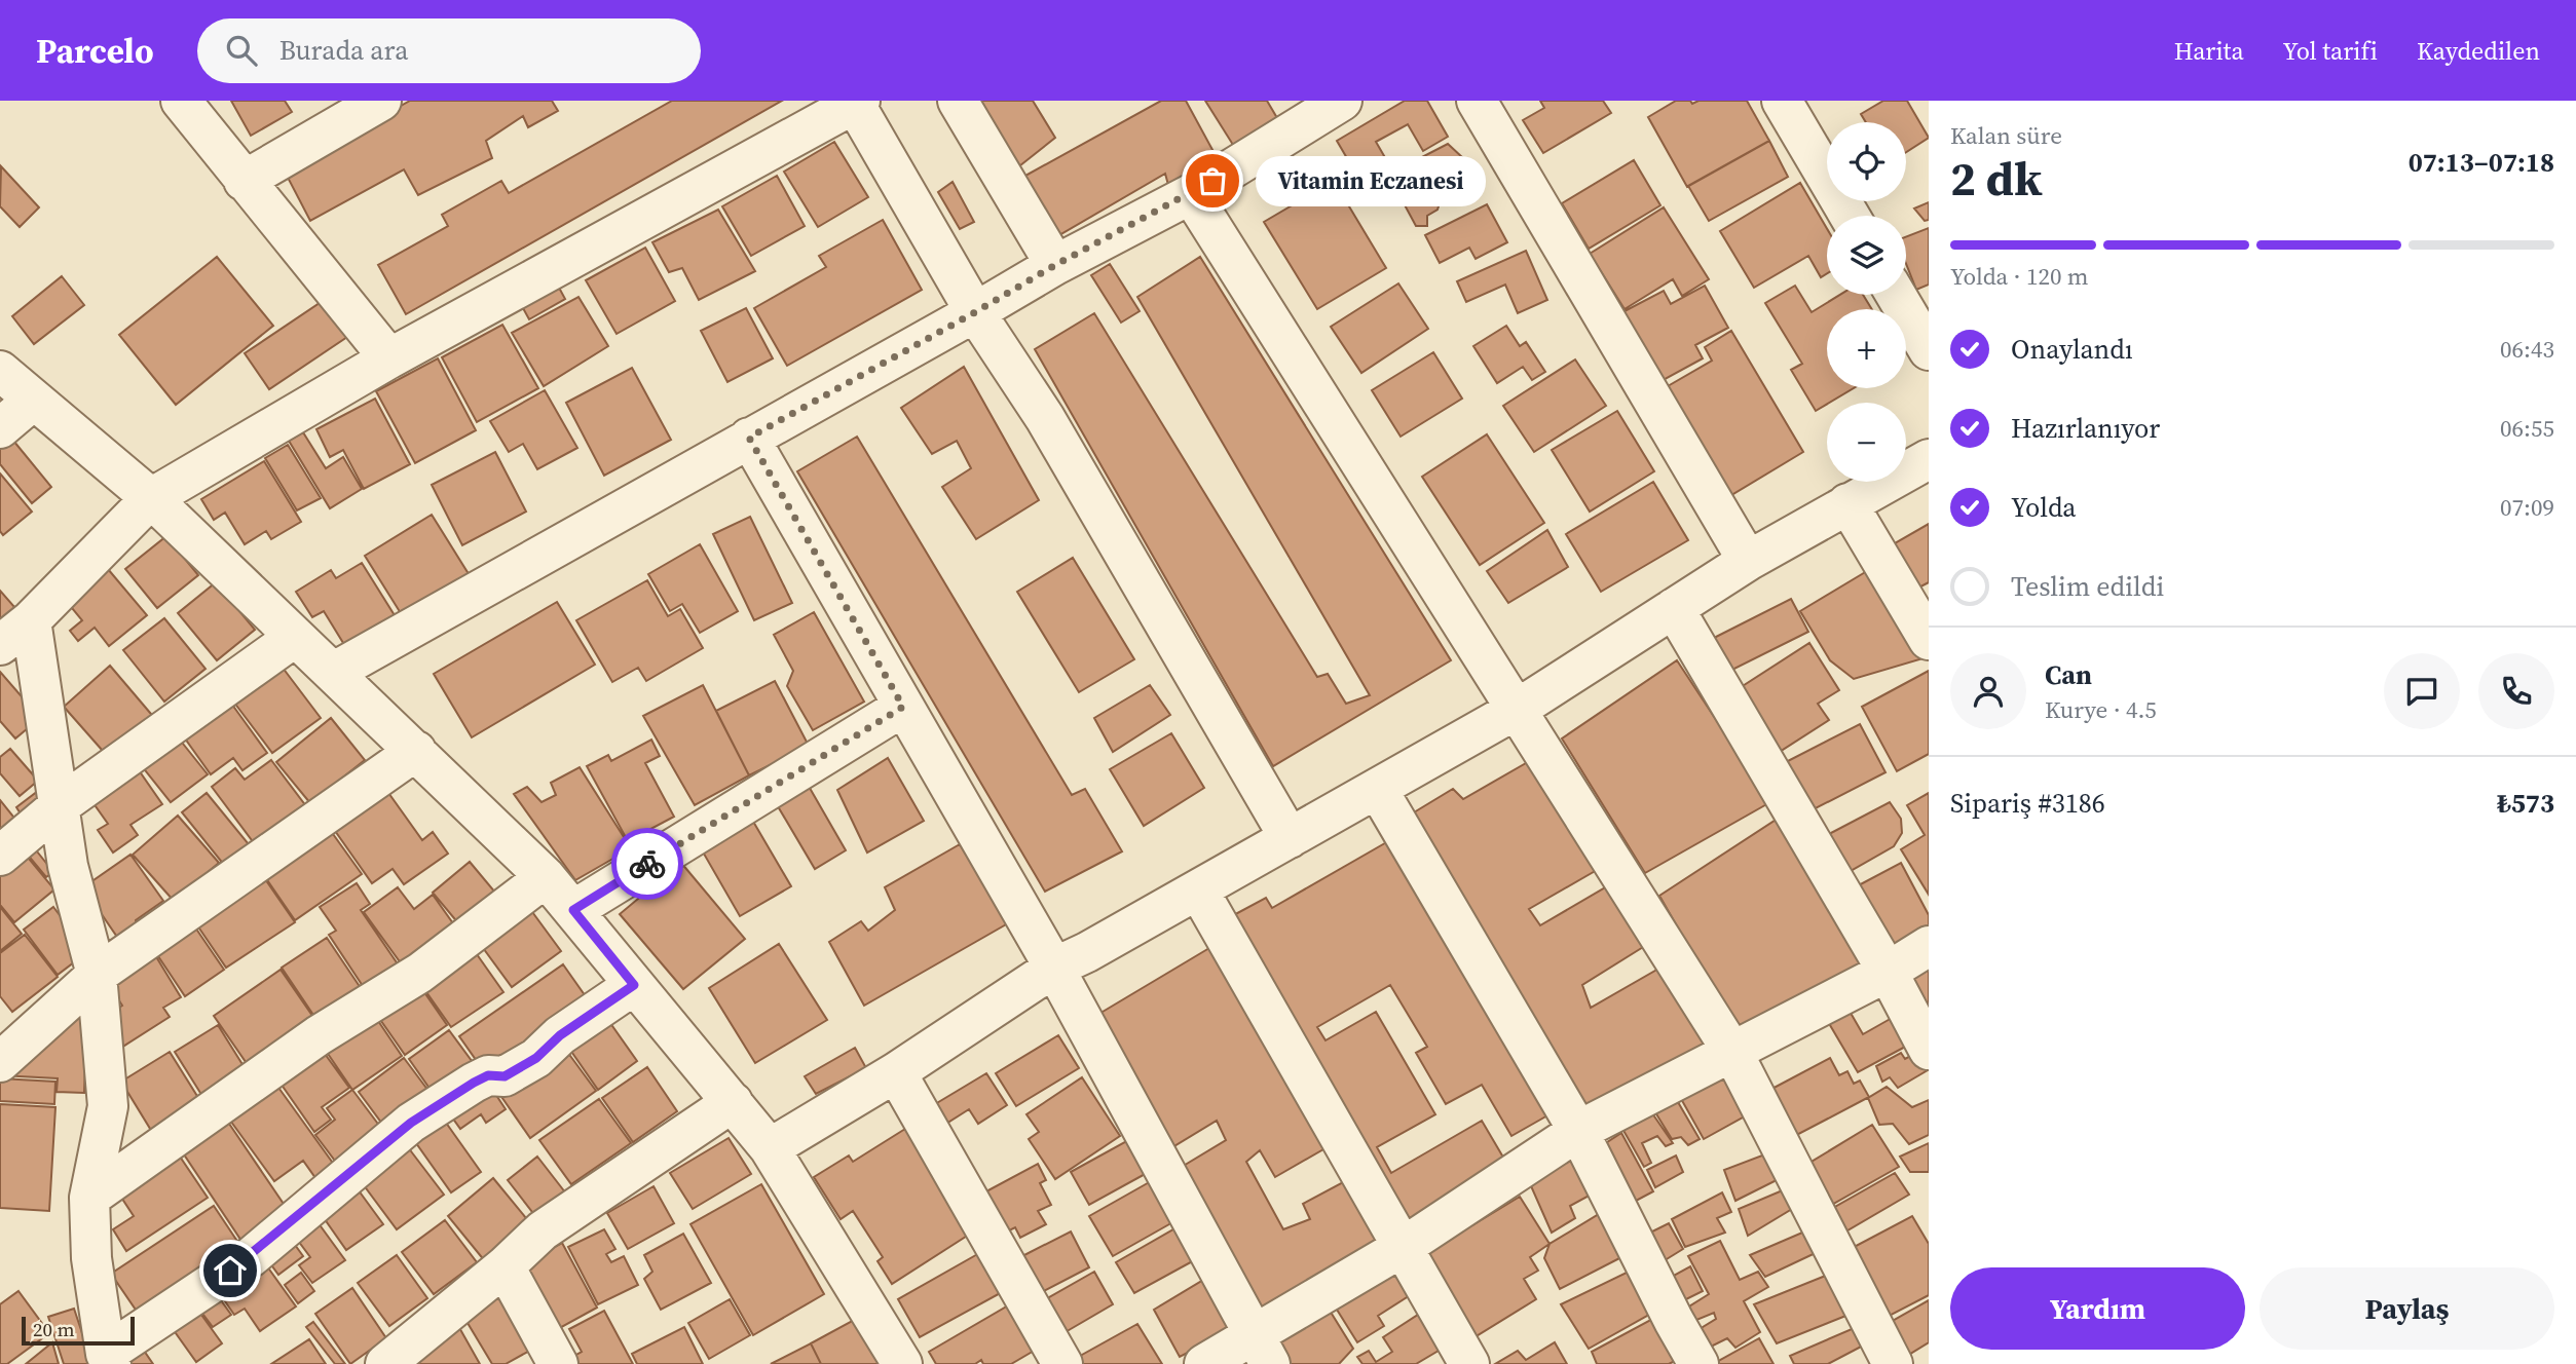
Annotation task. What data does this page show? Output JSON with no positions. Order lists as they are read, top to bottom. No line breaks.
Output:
{"places":["Vitamin Eczanesi"],"scale_bar":"20 m","page":{"header":"Parcelo","search":"Burada ara","nav":["Harita","Yol tarifi","Kaydedilen"],"heading":["2 dk","Kalan süre","07:13–07:18"],"panel":["Can","Kurye · 4.5","Sipariş #3186","₺573"],"map_buttons":["+","−"],"bubble":"Vitamin Eczanesi","bar":"Yolda · 120 m","list":[["Onaylandı","06:43"],["Hazırlanıyor","06:55"],["Yolda","07:09"],"Teslim edildi"],"buttons":["Yardım","Paylaş"],"scale":"20 m"}}
